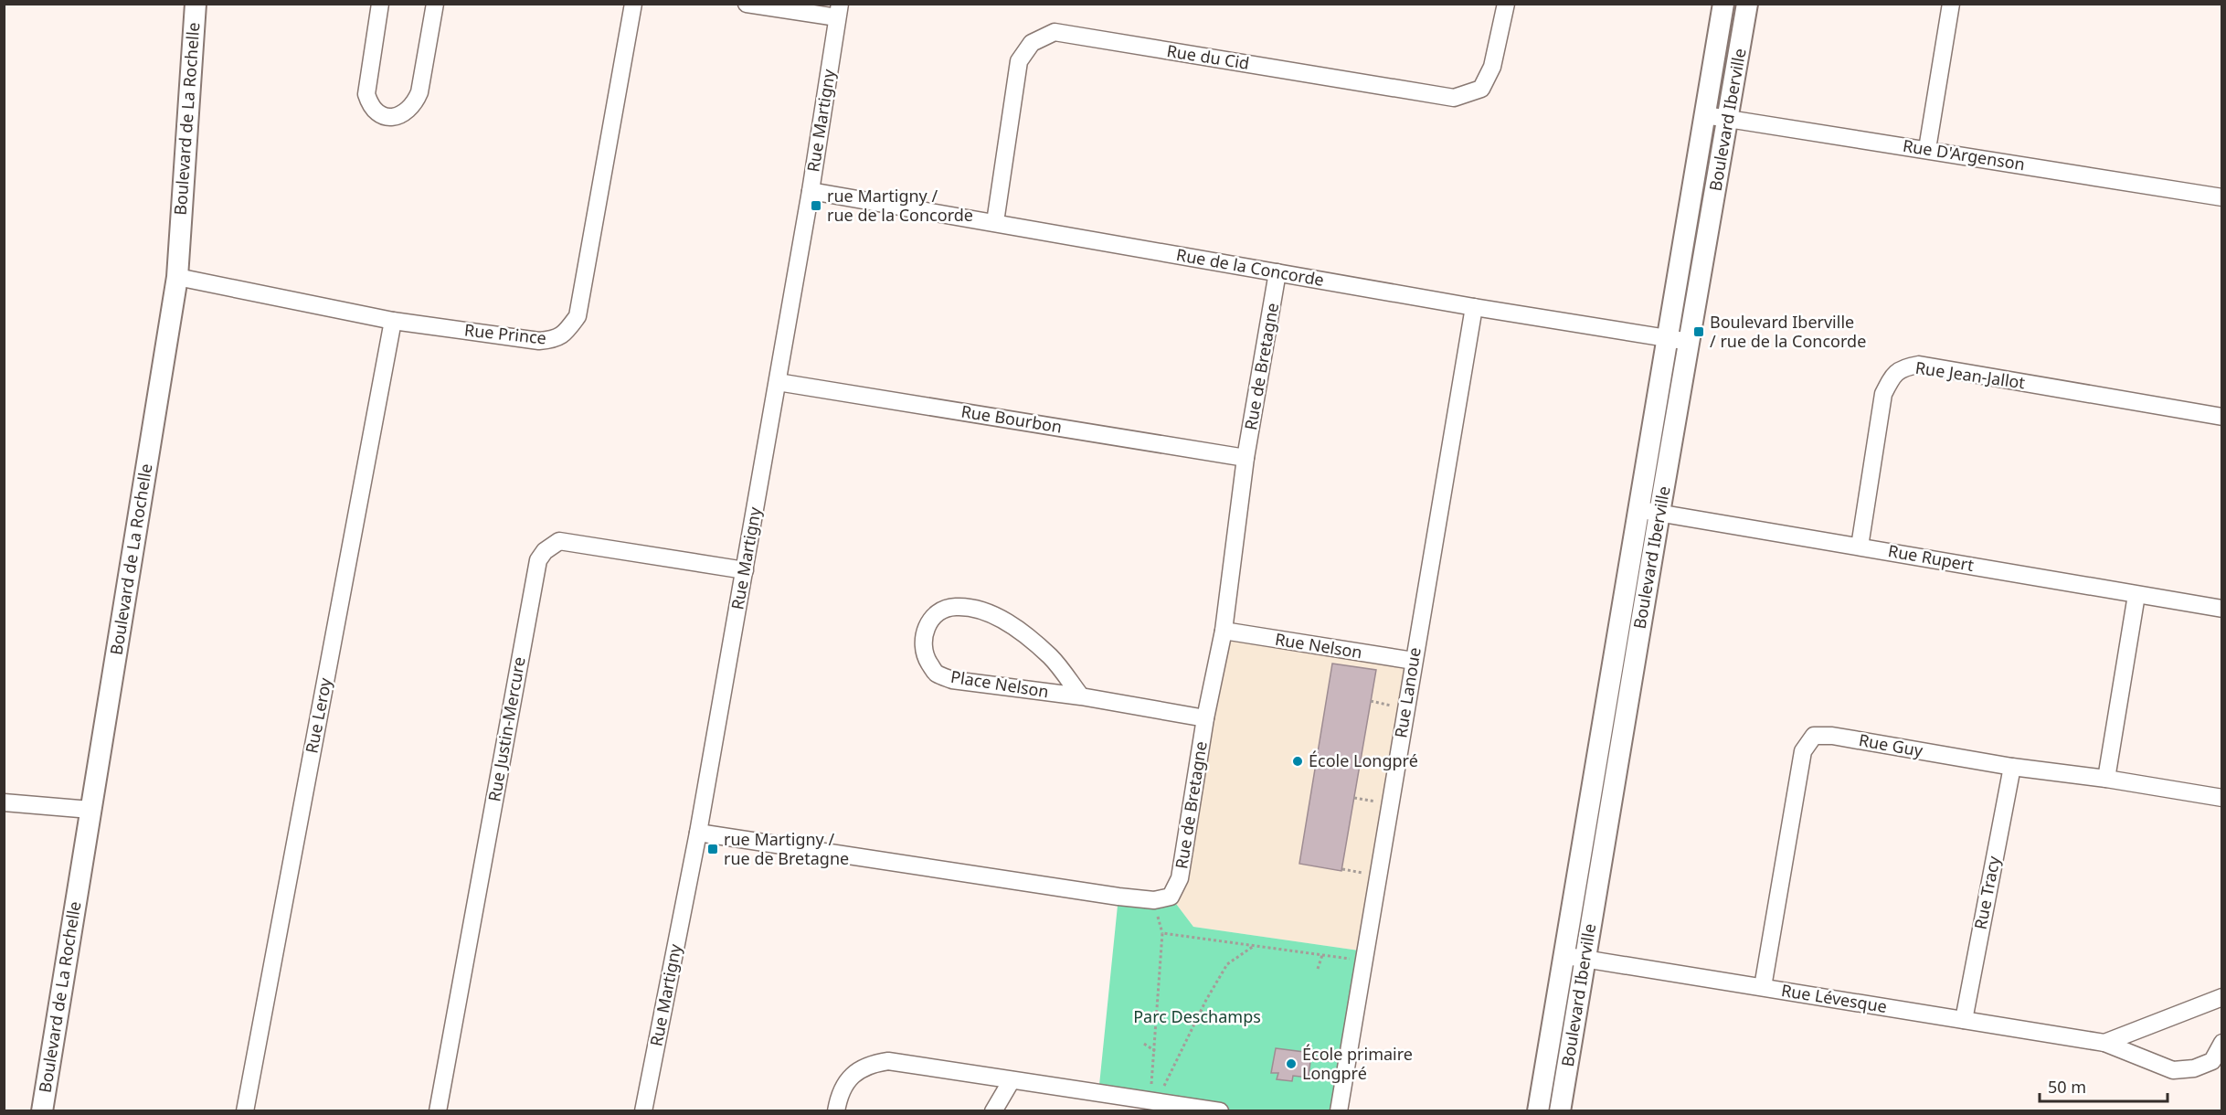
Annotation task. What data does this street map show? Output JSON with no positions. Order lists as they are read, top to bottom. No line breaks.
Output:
{"streets":{"street":["Rue du Cid","Boulevard de La Rochelle","Boulevard Iberville","Rue Martigny","Rue D'Argenson","Rue de la Concorde","Rue Prince","Rue de Bretagne","Rue Jean-Jallot","Rue Bourbon","Rue Rupert","Rue Nelson","Place Nelson","Rue Lanoue","Rue Leroy","Rue Justin-Mercure","Rue Guy","Rue Tracy","Rue Lévesque"]},"crossings":[["Rue du Cid","Rue de la Concorde"],["Boulevard de La Rochelle","Rue Prince"],["Boulevard Iberville","Rue D'Argenson"],["Boulevard Iberville","Rue de la Concorde"],["Boulevard Iberville","Rue Rupert"],["Boulevard Iberville","Rue Lévesque"],["Rue Martigny","Rue de la Concorde"],["Rue Martigny","Rue de Bretagne"],["Rue Martigny","Rue Bourbon"],["Rue Martigny","Rue Justin-Mercure"],["Rue de la Concorde","Rue de Bretagne"],["Rue de la Concorde","Rue Lanoue"],["Rue Prince","Rue Leroy"],["Rue de Bretagne","Rue Bourbon"],["Rue de Bretagne","Rue Nelson"],["Rue de Bretagne","Place Nelson"],["Rue Jean-Jallot","Rue Rupert"],["Rue Nelson","Rue Lanoue"],["Rue Guy","Rue Tracy"],["Rue Guy","Rue Lévesque"],["Rue Tracy","Rue Lévesque"]],"parks":["Parc Deschamps"],"places":{"transit":["rue Martigny / rue de la Concorde","Boulevard Iberville / rue de la Concorde","rue Martigny / rue de Bretagne"],"other":["École Longpré","École primaire Longpré"]},"scale_bar":"50 m"}
